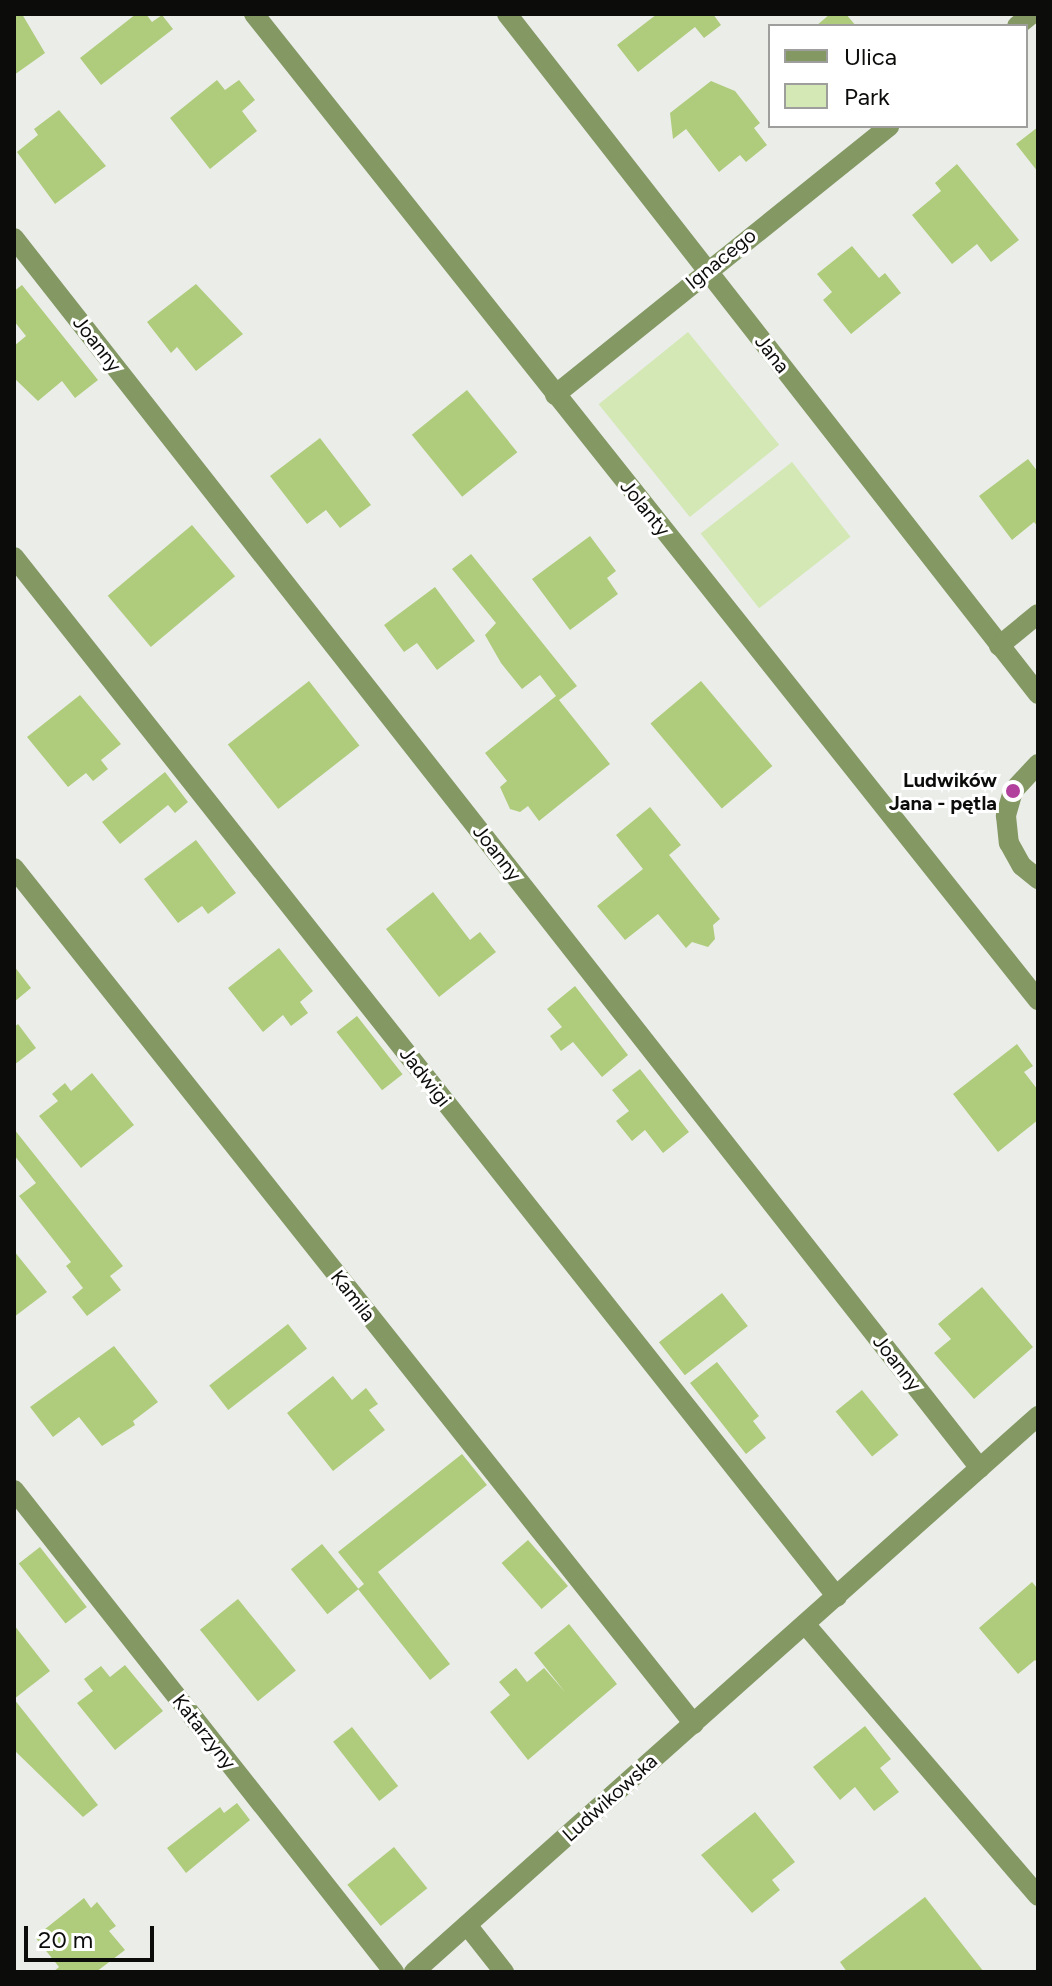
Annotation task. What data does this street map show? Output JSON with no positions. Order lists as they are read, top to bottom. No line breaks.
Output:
{"streets":{"street":["Ignacego","Joanny","Jana","Jolanty","Jadwigi","Kamila","Katarzyny","Ludwikowska"]},"crossings":[["Ignacego","Jana"],["Ignacego","Jolanty"],["Joanny","Ludwikowska"],["Jadwigi","Ludwikowska"],["Kamila","Ludwikowska"]],"places":["Ludwików Jana - pętla"],"legend":["Ulica","Park"],"scale_bar":"20 m"}
